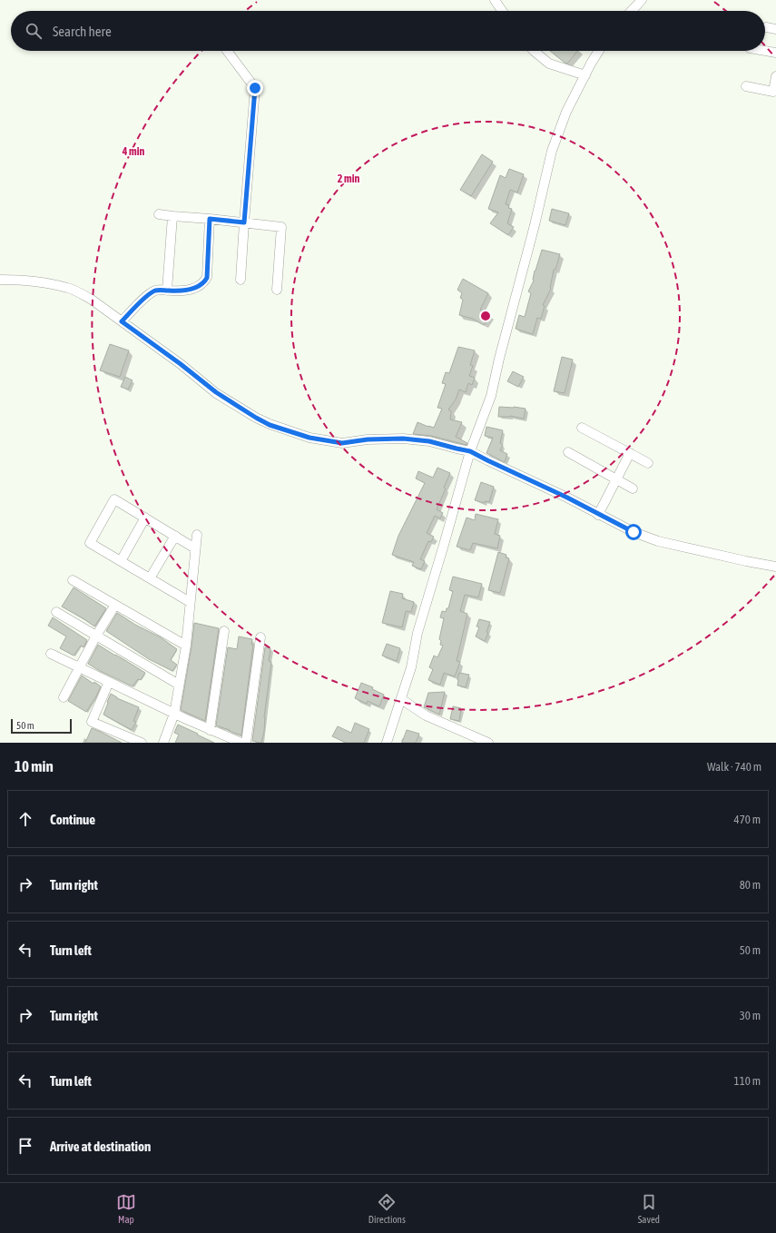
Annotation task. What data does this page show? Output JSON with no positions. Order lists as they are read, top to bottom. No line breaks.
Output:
{"scale_bar":"50 m","page":{"search":"Search here","scale":"50 m","heading":["10 min","Walk · 740 m"],"list":[["Continue","470 m"],["Turn right","80 m"],["Turn left","50 m"],["Turn right","30 m"],["Turn left","110 m"],"Arrive at destination"],"nav":["Map","Directions","Saved"]},"rings":["4 min","2 min"]}
